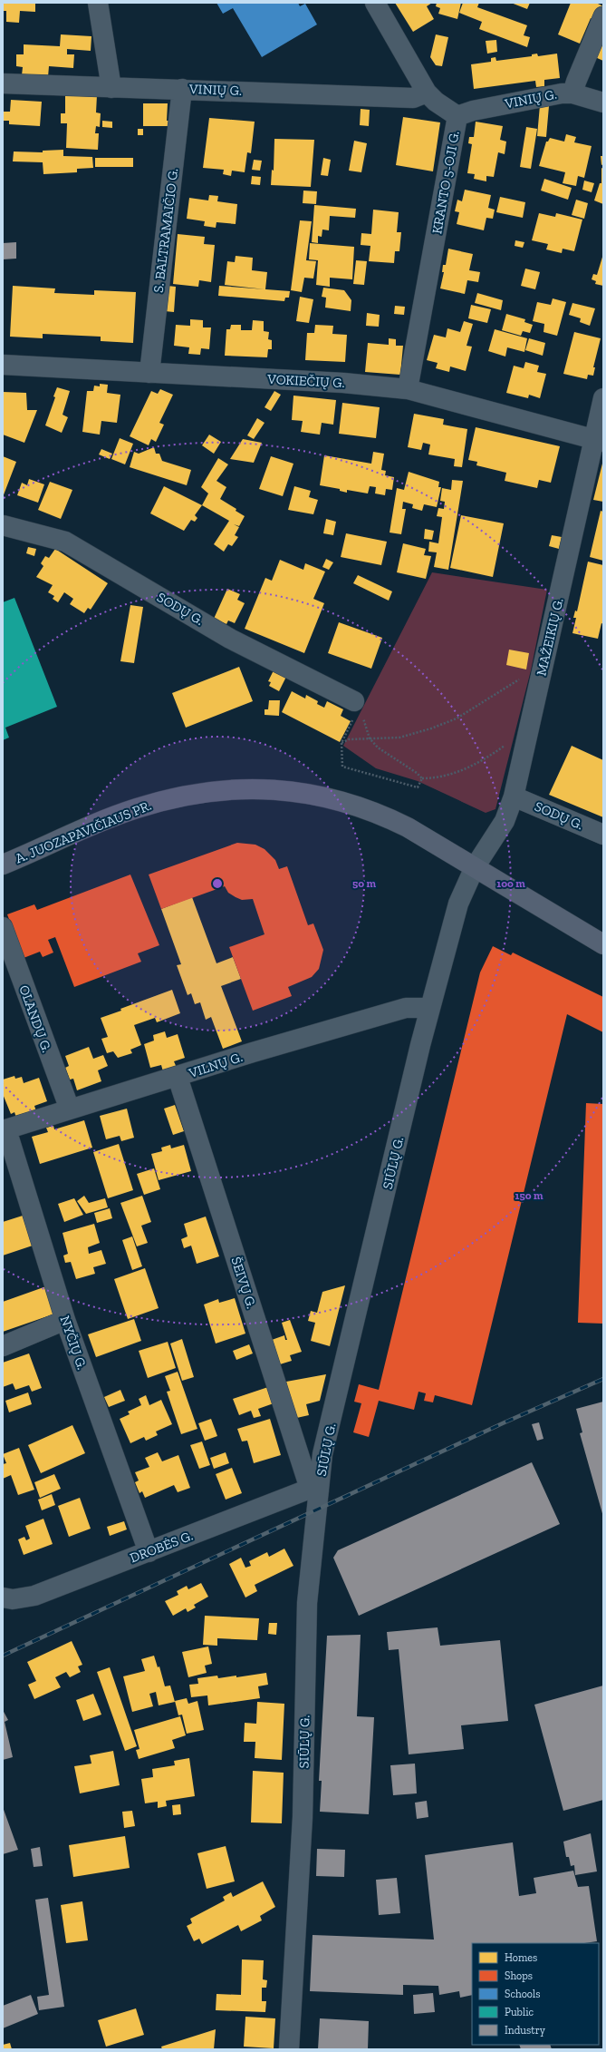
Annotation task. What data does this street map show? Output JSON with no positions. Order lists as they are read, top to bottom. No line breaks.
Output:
{"streets":{"main road":["A. JUOZAPAVIČIAUS PR."],"street":["VINIŲ G.","KRANTO 5-OJI G.","S. BALTRAMAIČIO G.","VOKIEČIŲ G.","SODŲ G.","MAŽEIKIŲ G.","OLANDŲ G.","VILNŲ G.","SIŪLŲ G.","ŠEIVŲ G.","NYČIŲ G.","DROBĖS G."]},"crossings":[["VINIŲ G.","KRANTO 5-OJI G."],["VINIŲ G.","S. BALTRAMAIČIO G."],["KRANTO 5-OJI G.","VOKIEČIŲ G."],["S. BALTRAMAIČIO G.","VOKIEČIŲ G."],["VOKIEČIŲ G.","MAŽEIKIŲ G."],["SODŲ G.","MAŽEIKIŲ G."],["MAŽEIKIŲ G.","A. JUOZAPAVIČIAUS PR."],["MAŽEIKIŲ G.","SIŪLŲ G."],["A. JUOZAPAVIČIAUS PR.","SIŪLŲ G."],["OLANDŲ G.","VILNŲ G."],["VILNŲ G.","SIŪLŲ G."],["VILNŲ G.","ŠEIVŲ G."],["VILNŲ G.","NYČIŲ G."],["SIŪLŲ G.","ŠEIVŲ G."],["SIŪLŲ G.","DROBĖS G."],["ŠEIVŲ G.","DROBĖS G."],["NYČIŲ G.","DROBĖS G."]],"legend":["Homes","Shops","Schools","Public","Industry"],"rings":["50 m","100 m","150 m"]}
